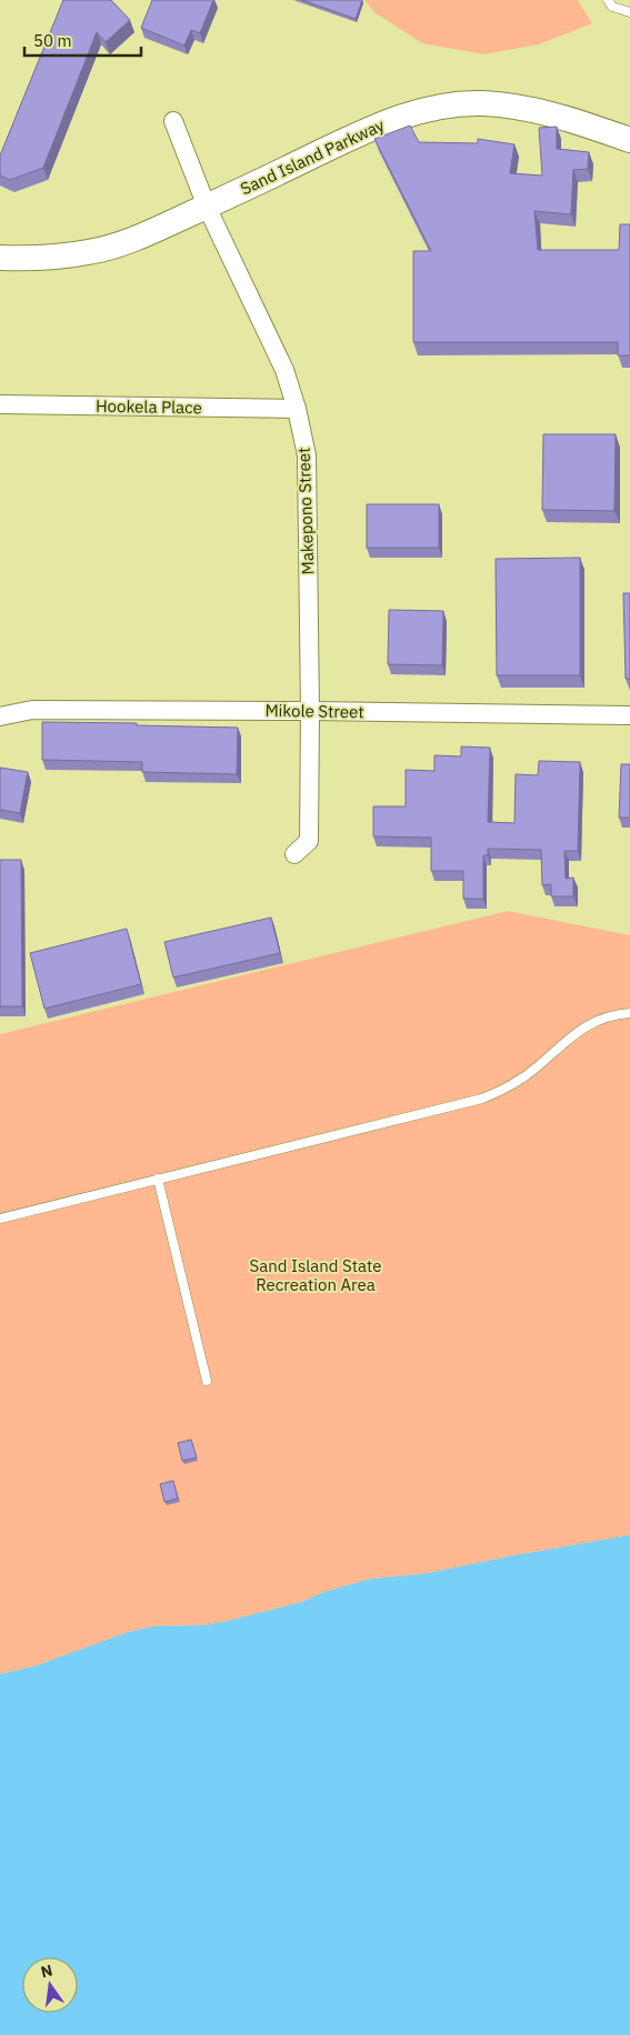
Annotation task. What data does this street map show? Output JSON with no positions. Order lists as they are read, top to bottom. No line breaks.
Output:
{"streets":{"street":["Sand Island Parkway","Hookela Place","Makepono Street","Mikole Street"]},"crossings":[["Sand Island Parkway","Makepono Street"],["Hookela Place","Makepono Street"],["Makepono Street","Mikole Street"]],"parks":["Sand Island State Recreation Area"],"scale_bar":"50 m","north":"top"}
